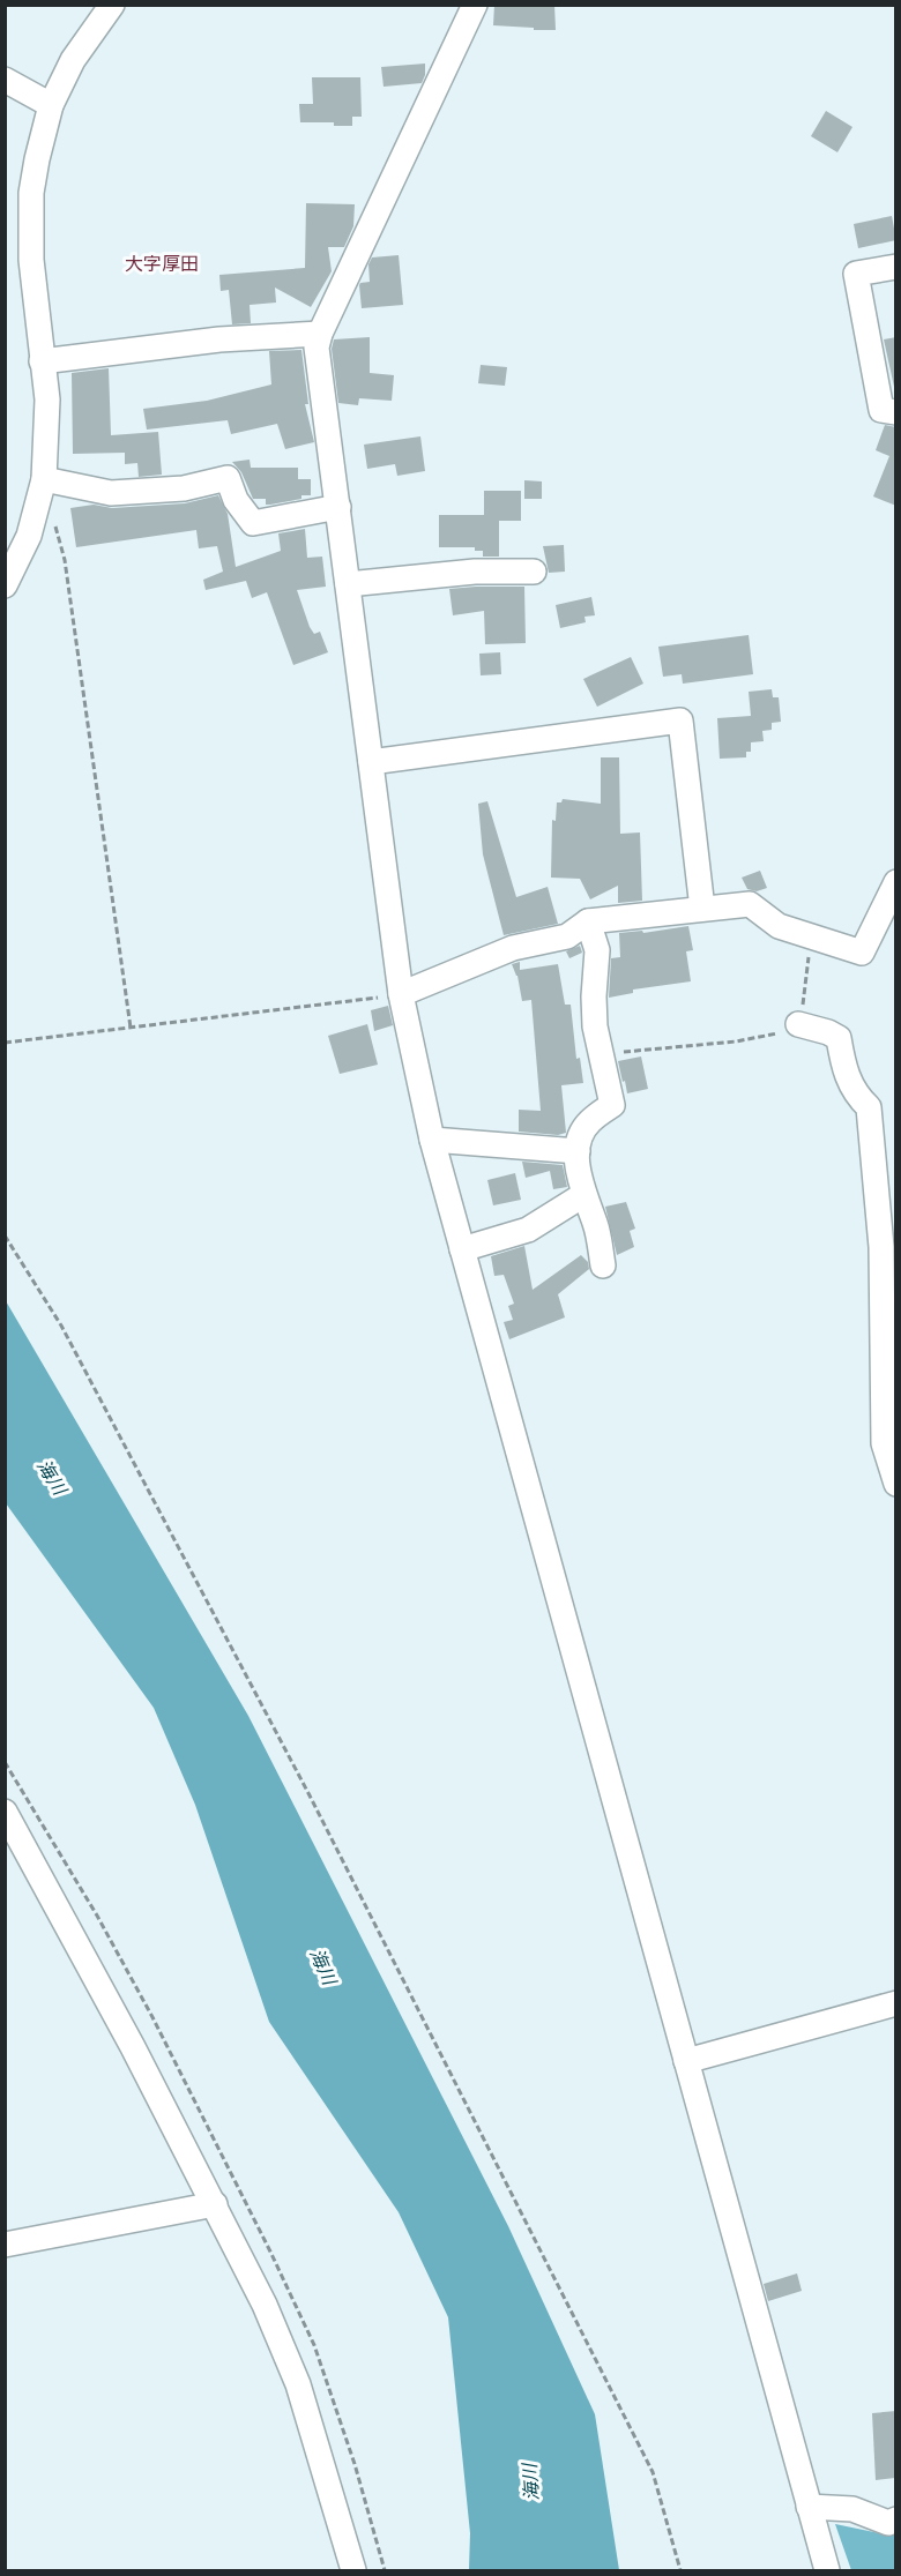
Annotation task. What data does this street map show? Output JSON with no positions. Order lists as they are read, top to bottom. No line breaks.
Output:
{"districts":["大字厚田"],"water":["海川"]}
